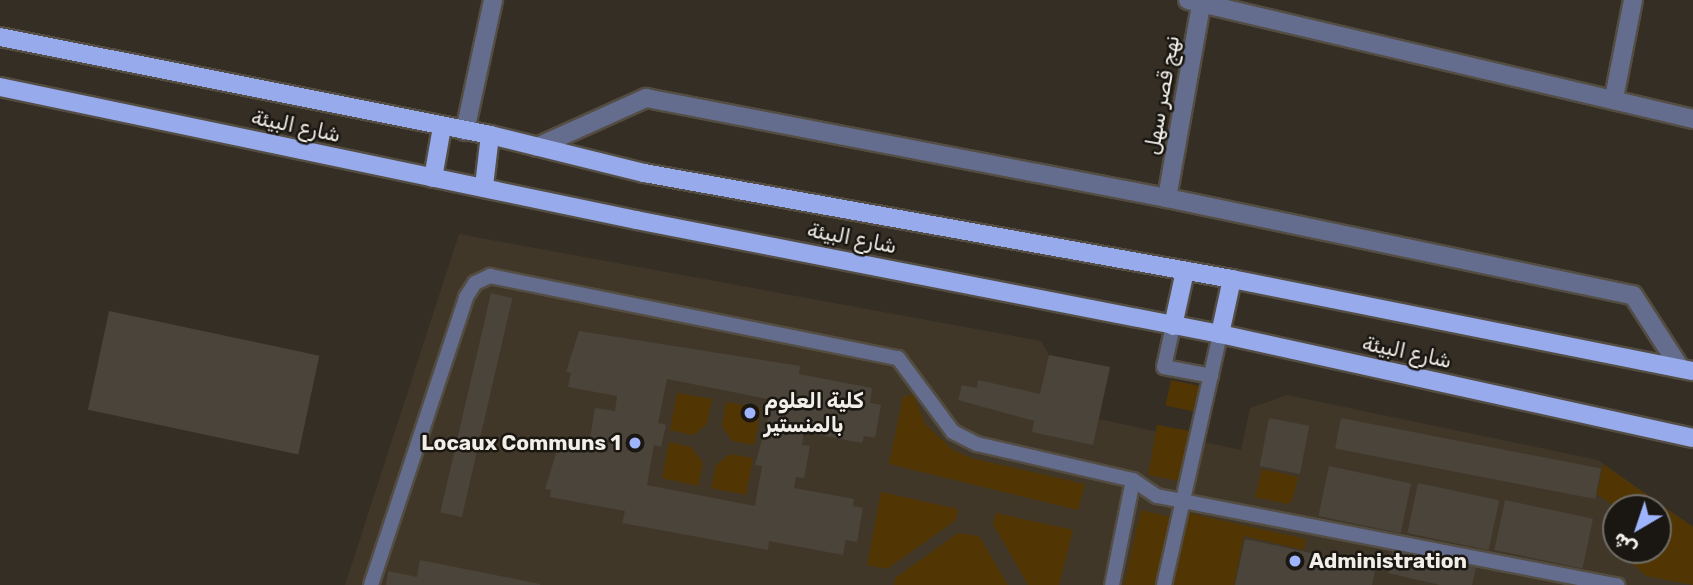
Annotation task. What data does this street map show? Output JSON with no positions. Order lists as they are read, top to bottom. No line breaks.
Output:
{"streets":{"main road":["شارع البيئة"],"street":["نهج قصر سهل"]},"places":["كلية العلوم بالمنستير","Locaux Communs 1","Administration"],"north":"bottom left"}
